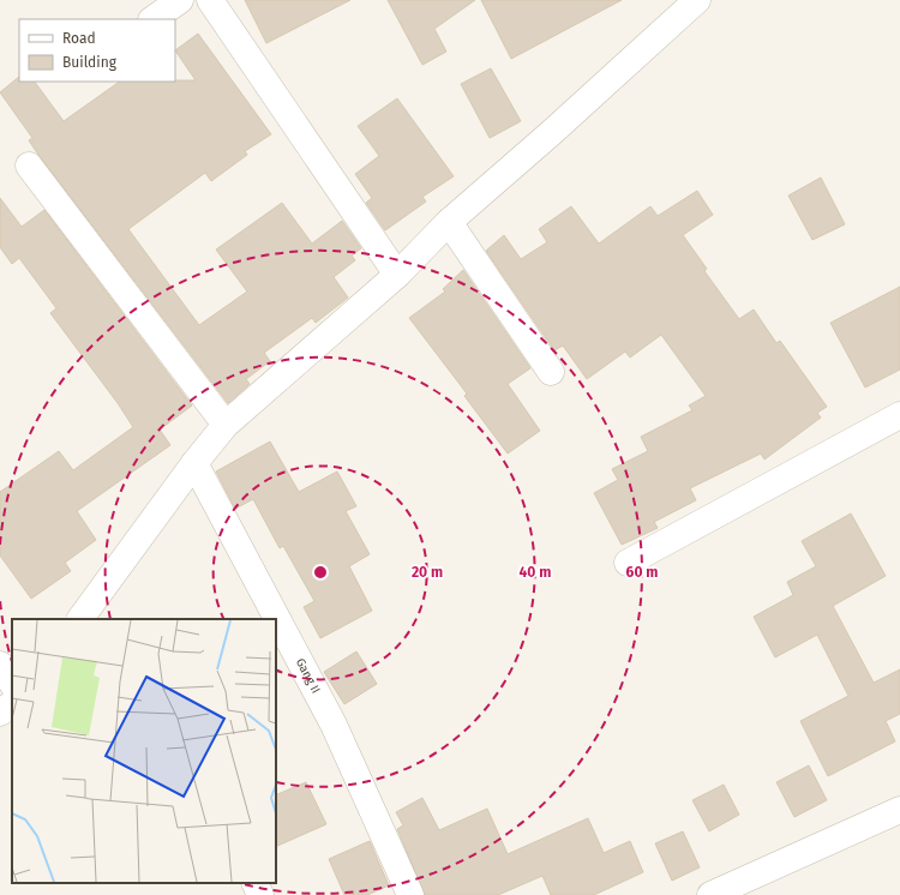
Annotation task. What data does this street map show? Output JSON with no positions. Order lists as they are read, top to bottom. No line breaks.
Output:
{"streets":{"street":["Gang II"]},"legend":["Road","Building"],"rings":["20 m","40 m","60 m"]}
